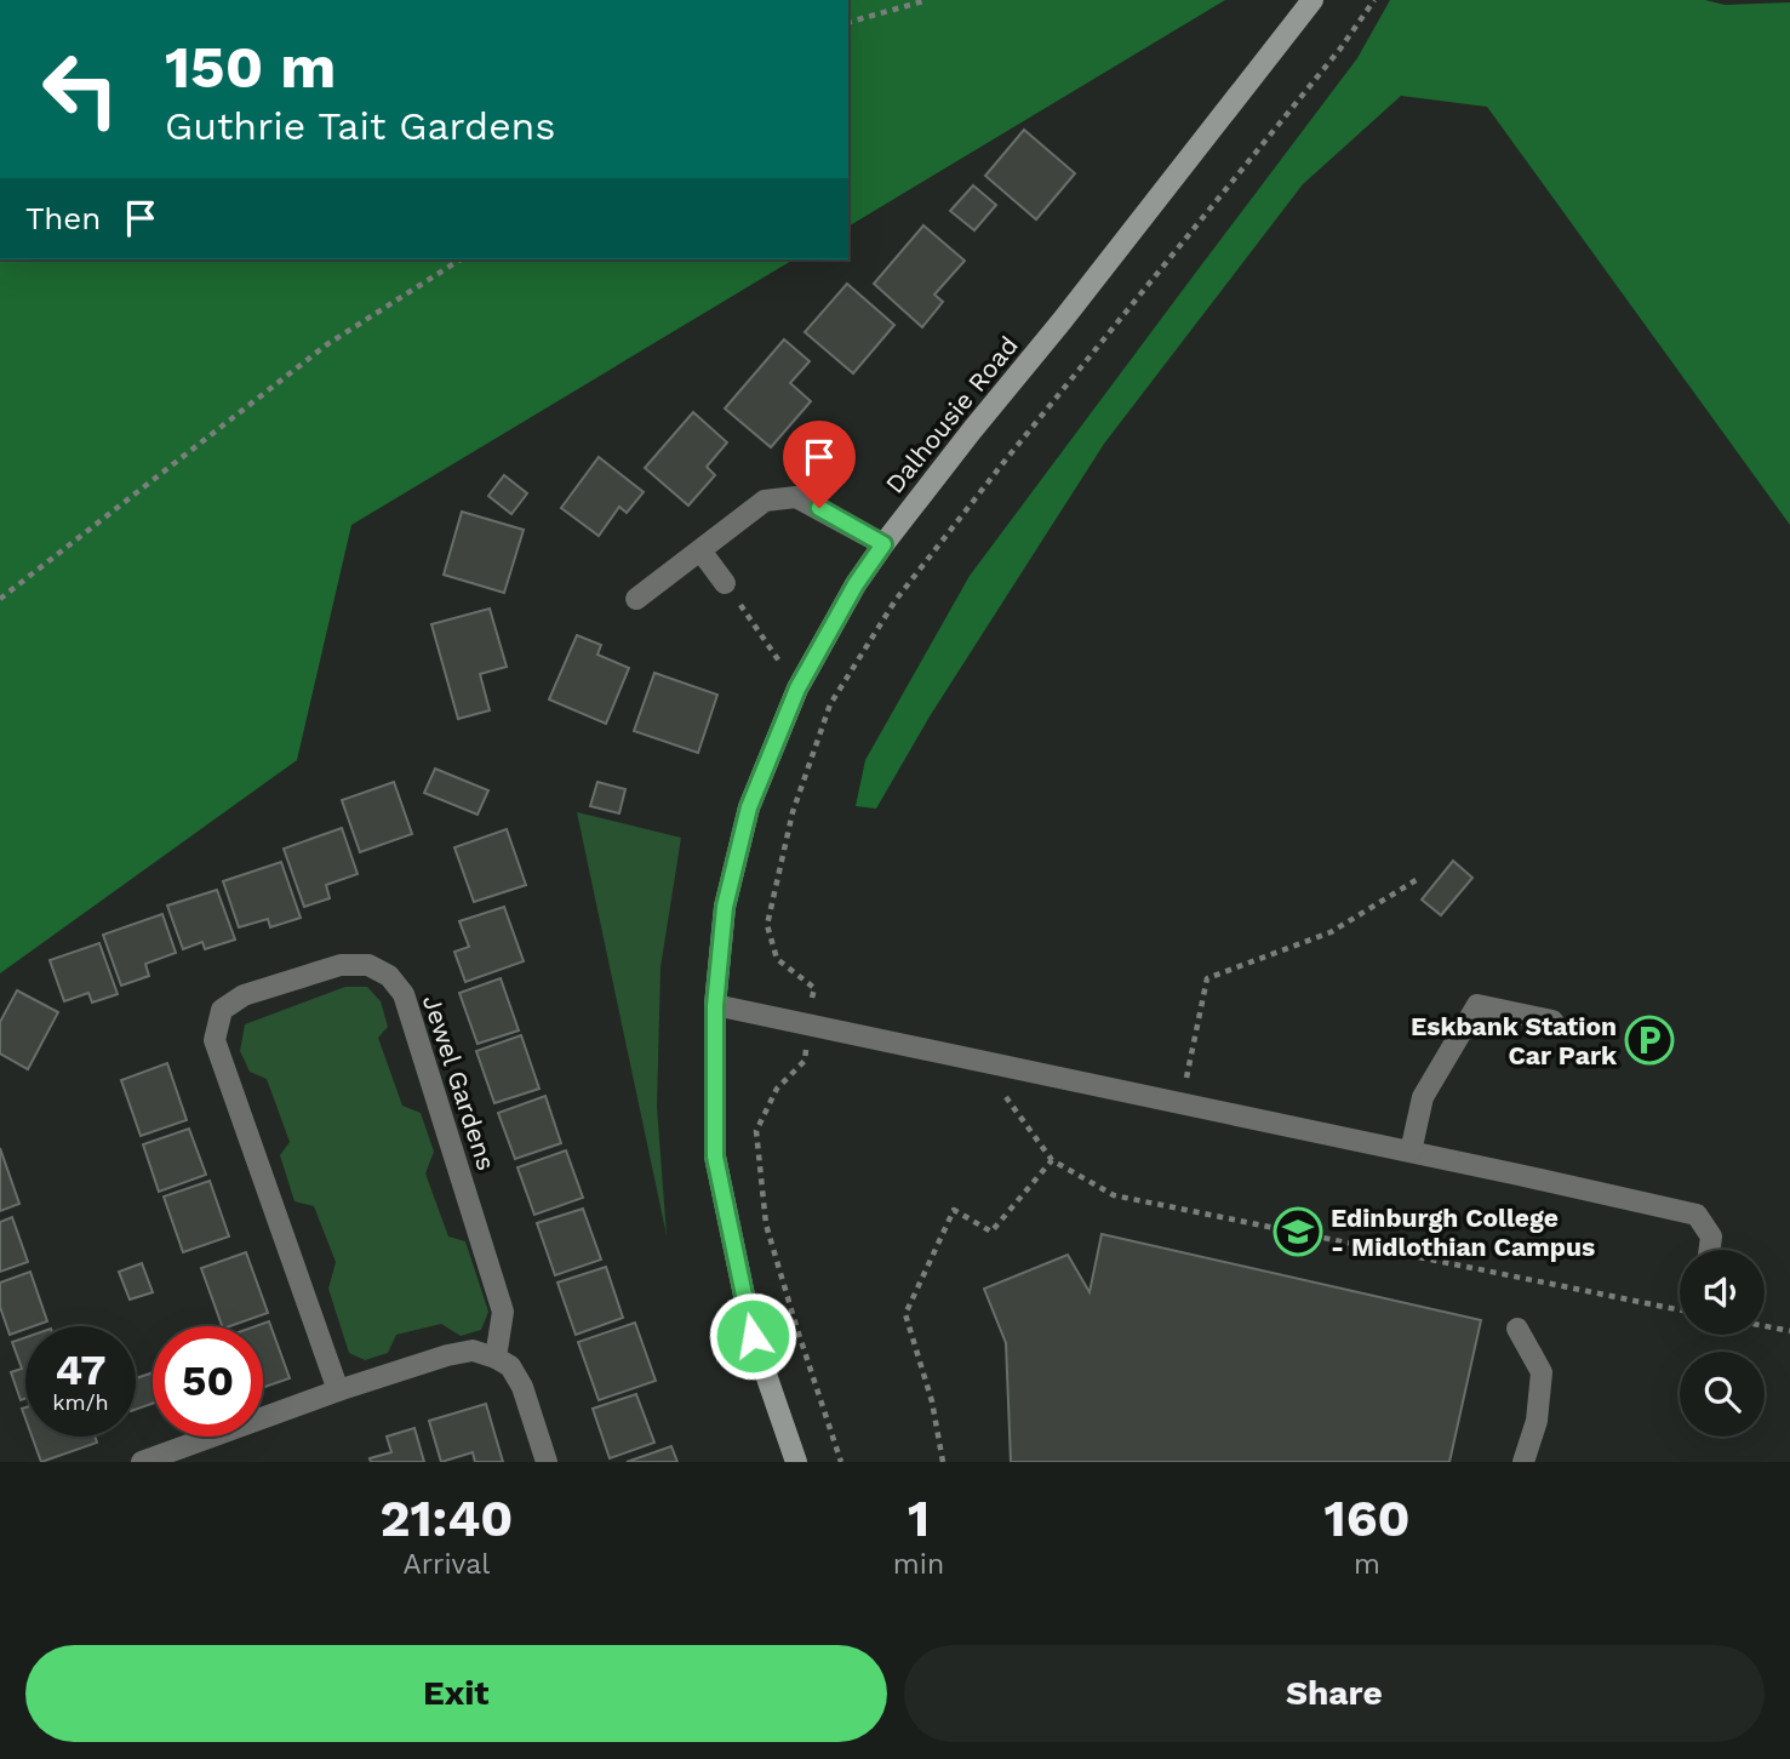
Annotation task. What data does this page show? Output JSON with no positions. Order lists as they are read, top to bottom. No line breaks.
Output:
{"streets":{"main road":["Dalhousie Road"],"street":["Jewel Gardens"]},"places":{"parking":["Eskbank Station Car Park"],"school or university":["Edinburgh College - Midlothian Campus"]},"page":{"turn":["150 m","Guthrie Tait Gardens"],"then":"Then","speed":"47 km/h","limit":"50","eta":["21:40","Arrival","1","min","160","m"],"buttons":["Exit","Share"]}}
